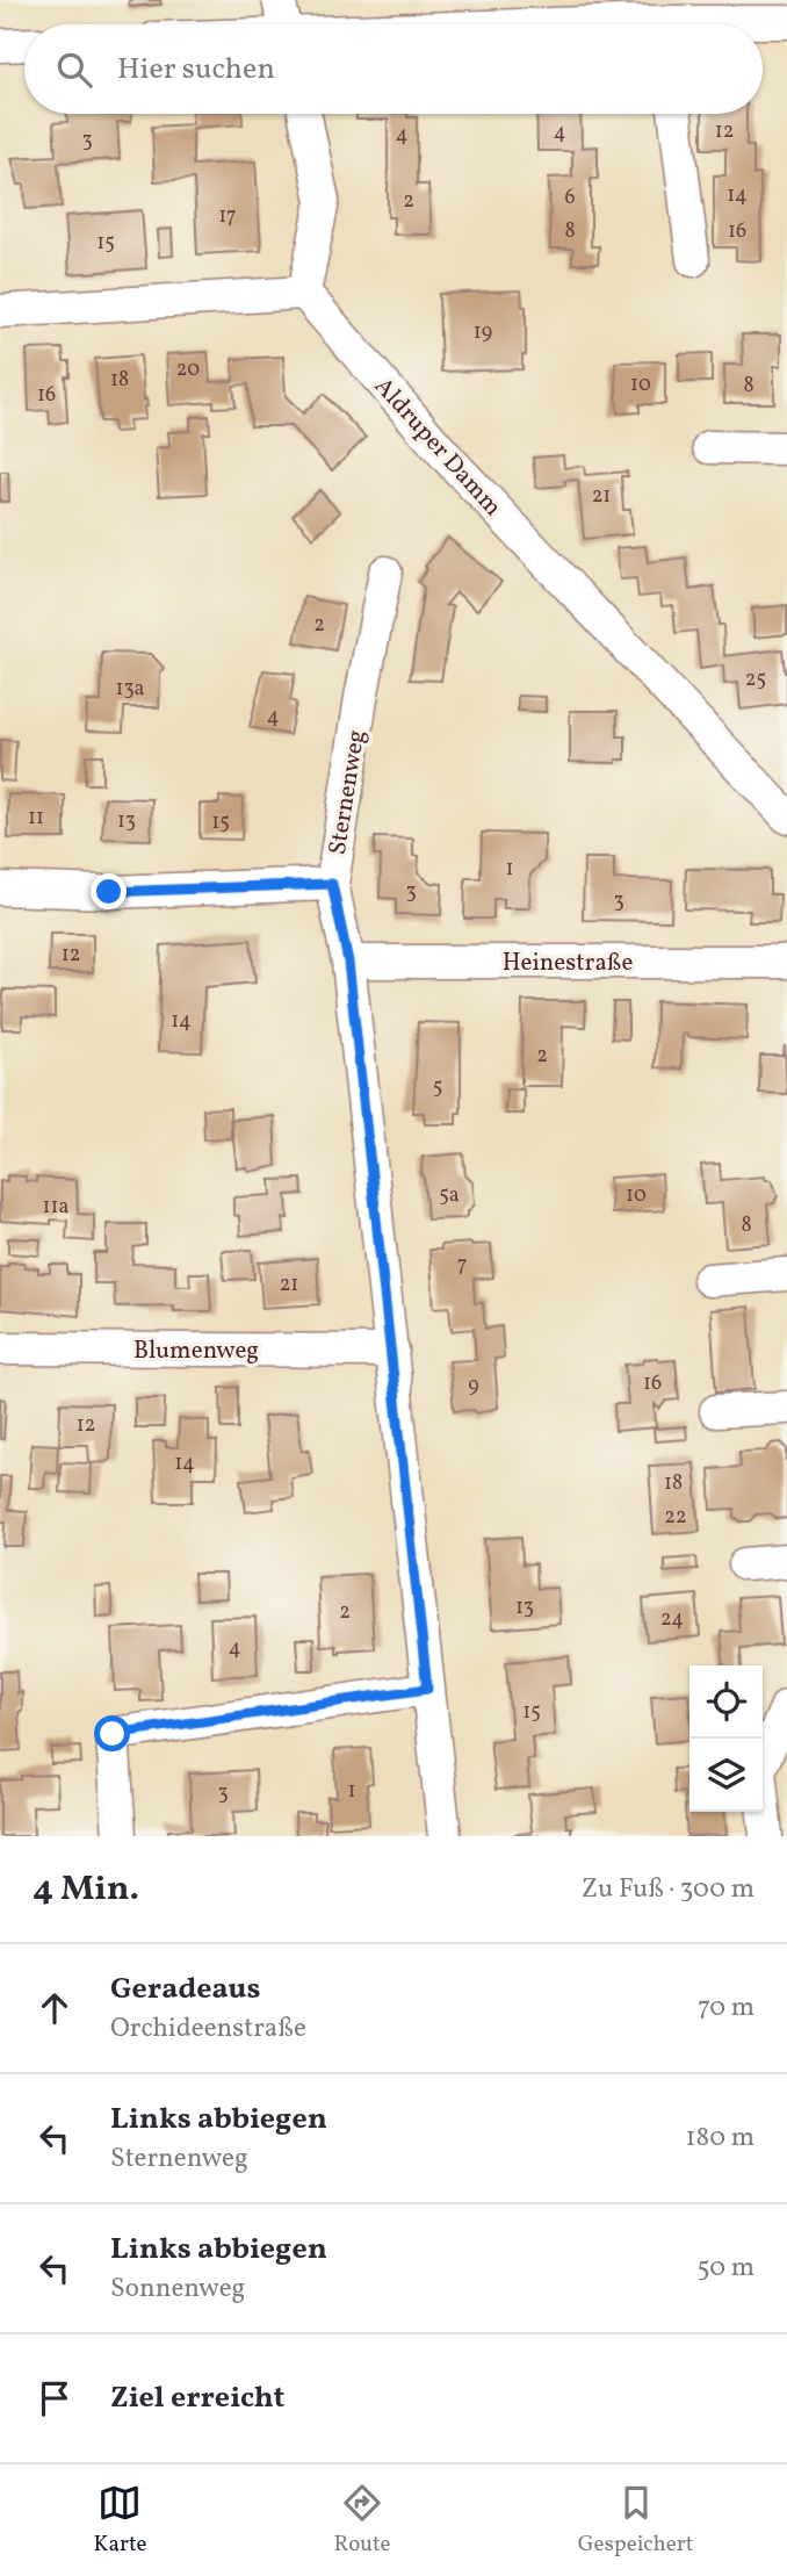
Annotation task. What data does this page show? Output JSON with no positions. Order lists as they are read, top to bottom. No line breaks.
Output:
{"streets":{"street":["Aldruper Damm","Sternenweg","Heinestraße","Blumenweg"]},"crossings":[["Sternenweg","Heinestraße"],["Sternenweg","Blumenweg"]],"house_numbers":["12","4","4","3","14","6","2","17","8","16","15","19","20","18","10","8","16","21","2","25","13a","4","11","13","15","1","3","3","12","14","2","5","5a","10","11a","8","7","21","16","9","12","14","18","22","13","2","24","4","15","1","3"],"page":{"search":"Hier suchen","heading":["4 Min.","Zu Fuß · 300 m"],"list":[["Geradeaus","Orchideenstraße","70 m"],["Links abbiegen","Sternenweg","180 m"],["Links abbiegen","Sonnenweg","50 m"],"Ziel erreicht"],"nav":["Karte","Route","Gespeichert"]}}
